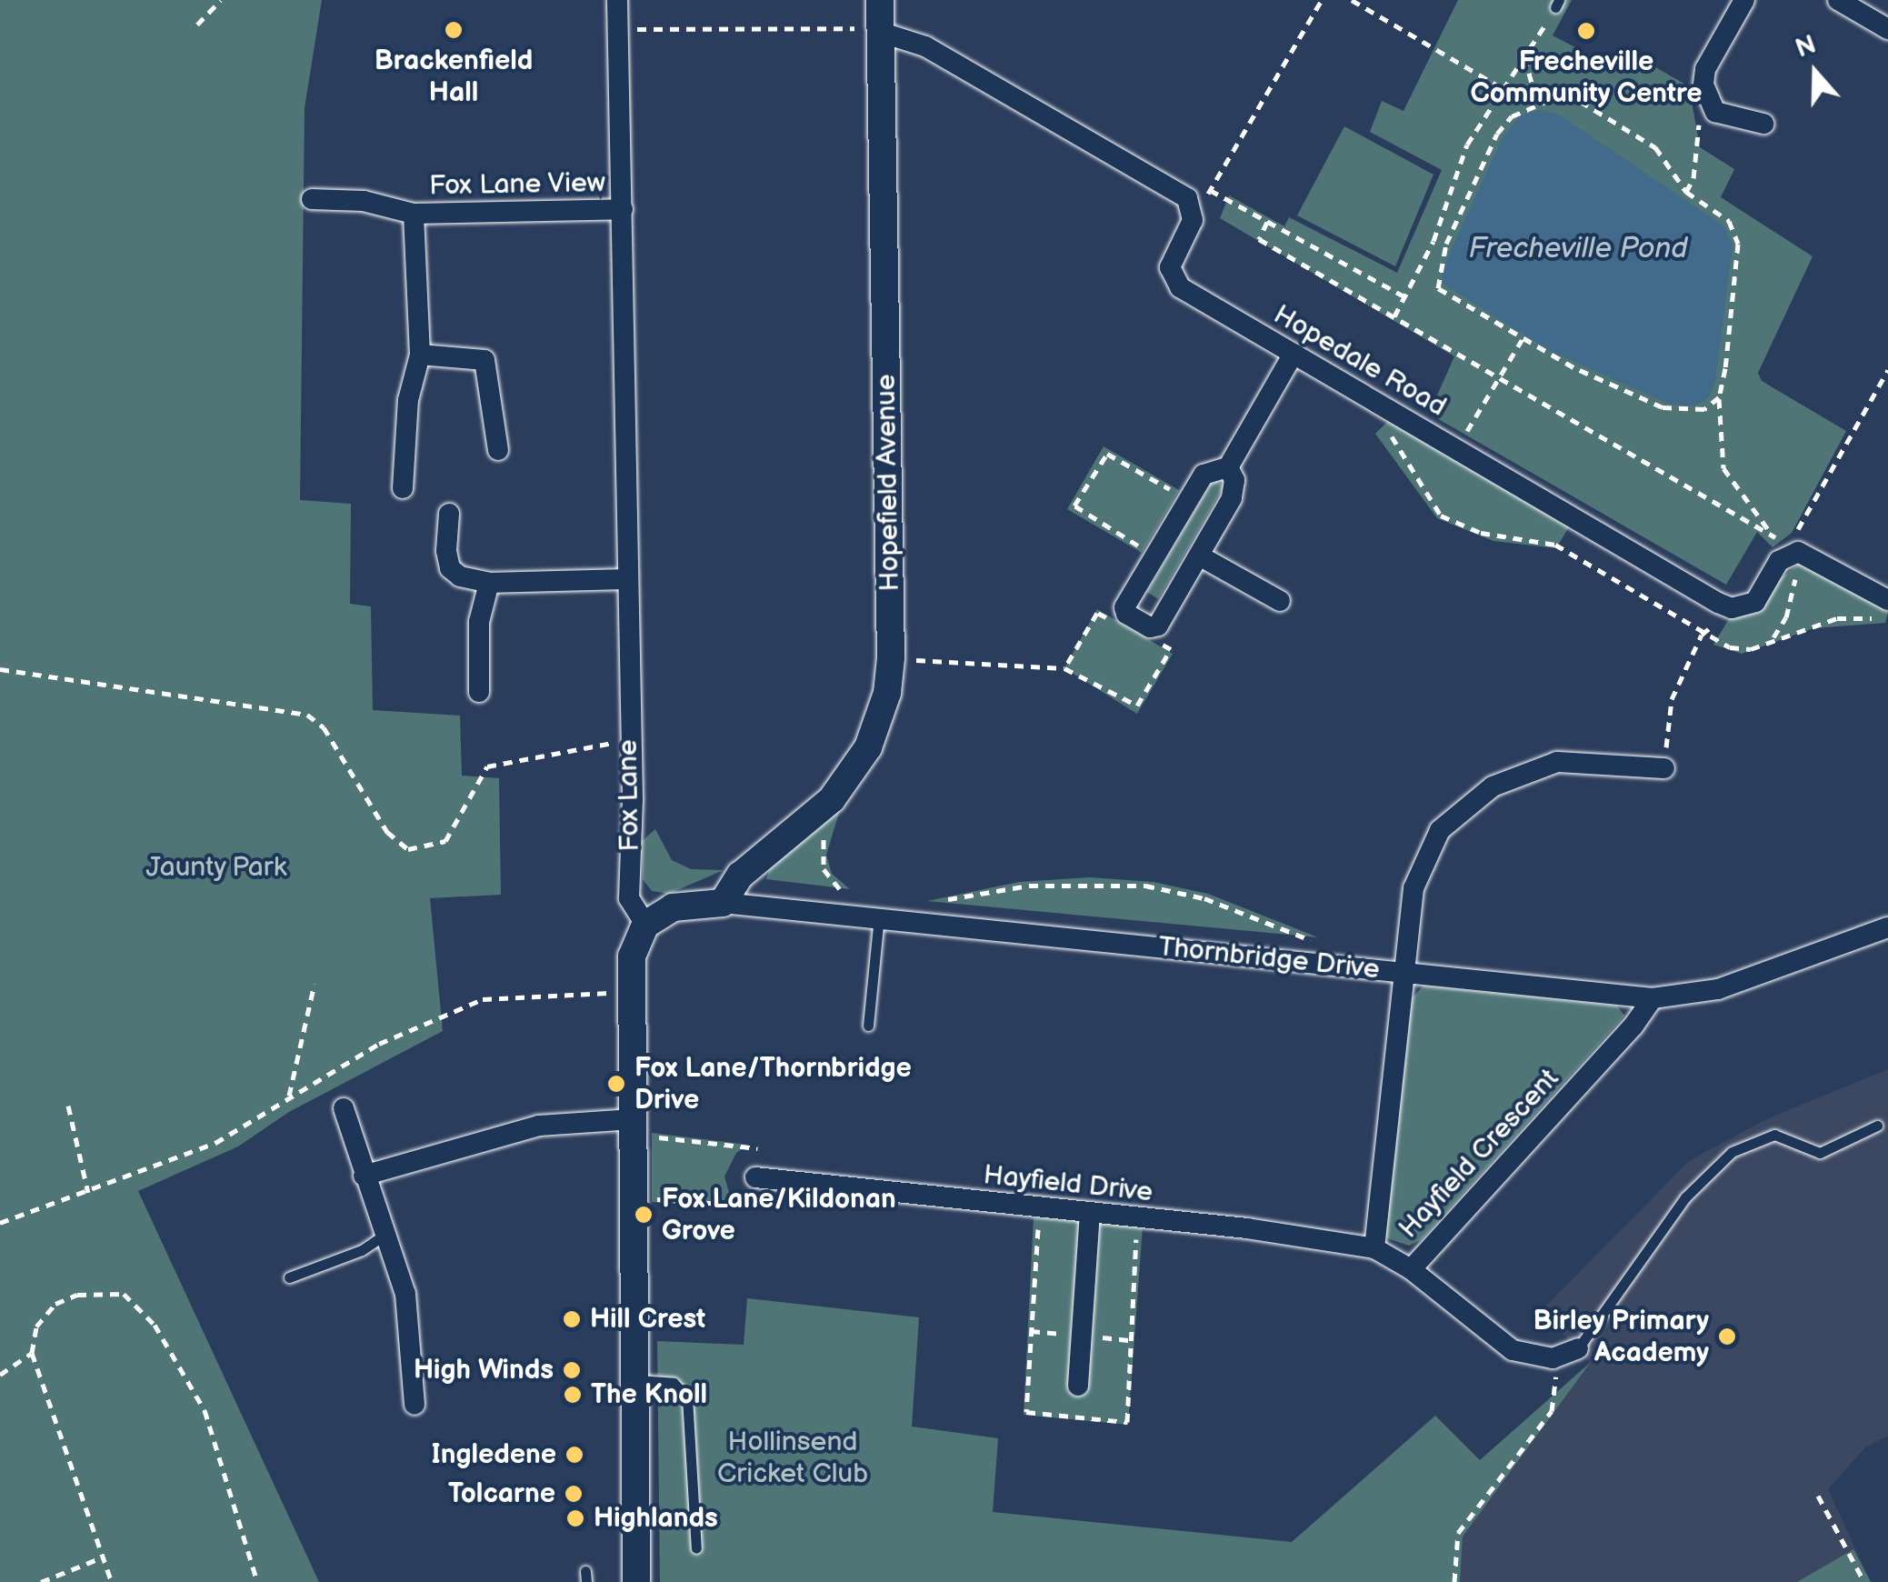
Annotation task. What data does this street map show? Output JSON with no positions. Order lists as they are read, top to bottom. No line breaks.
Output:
{"streets":{"street":["Fox Lane View","Hopedale Road","Hopefield Avenue","Fox Lane","Thornbridge Drive","Hayfield Crescent","Hayfield Drive"]},"crossings":[["Fox Lane View","Fox Lane"],["Hopefield Avenue","Thornbridge Drive"],["Fox Lane","Thornbridge Drive"],["Thornbridge Drive","Hayfield Crescent"],["Hayfield Crescent","Hayfield Drive"]],"water":["Frecheville Pond"],"parks":["Jaunty Park","Hollinsend Cricket Club"],"places":["Brackenfield Hall","Frecheville Community Centre","Fox Lane/Thornbridge Drive","Fox Lane/Kildonan Grove","Hill Crest","Birley Primary Academy","High Winds","The Knoll","Ingledene","Tolcarne","Highlands"],"north":"top"}
